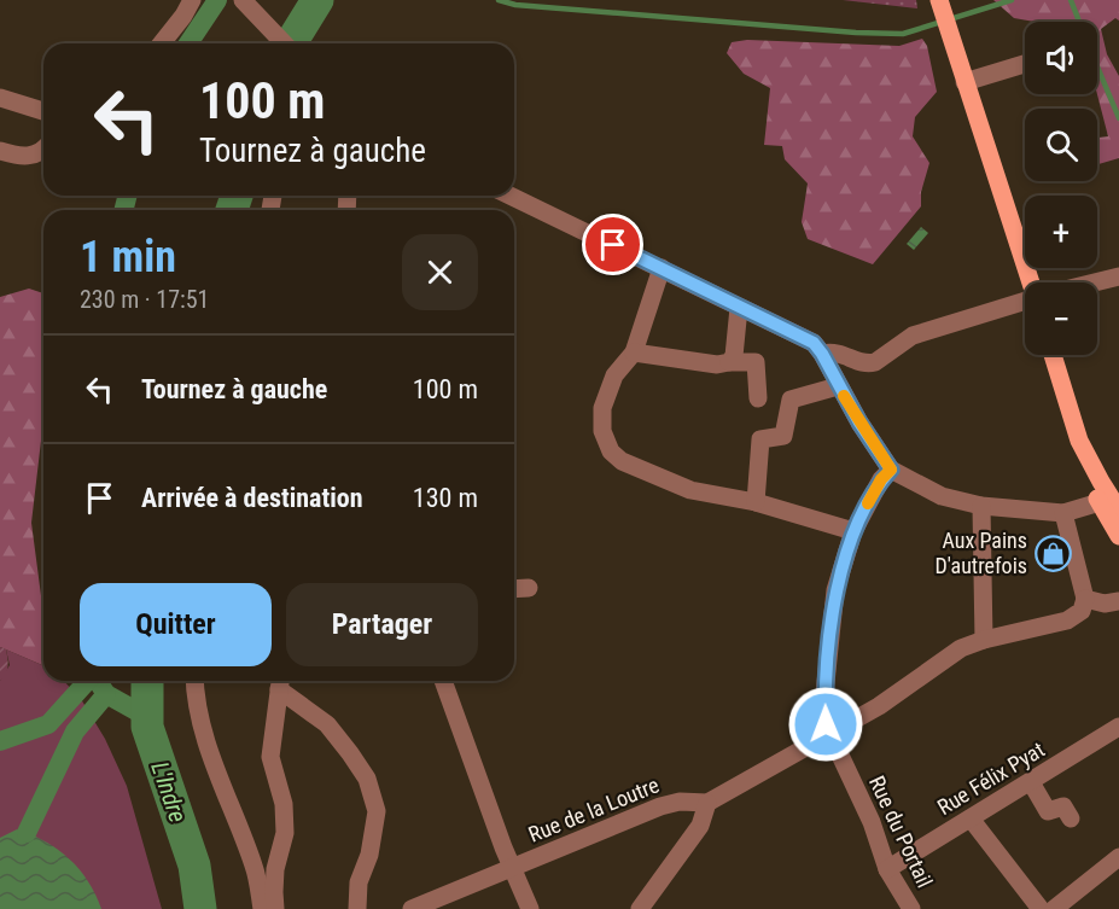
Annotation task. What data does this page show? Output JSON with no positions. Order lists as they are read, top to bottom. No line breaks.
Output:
{"streets":{"street":["Rue Félix Pyat","Rue de la Loutre","Rue du Portail"]},"crossings":[["Rue Félix Pyat","Rue du Portail"],["Rue de la Loutre","Rue du Portail"]],"water":["L'Indre"],"places":{"shop":["Aux Pains D'autrefois"]},"page":{"map_buttons":["+","−"],"turn":["100 m","Tournez à gauche"],"heading":["1 min","230 m · 17:51"],"list":[{"name":"Tournez à gauche","value":"100 m"},{"name":"Arrivée à destination","value":"130 m"}],"buttons":["Quitter","Partager"]}}
